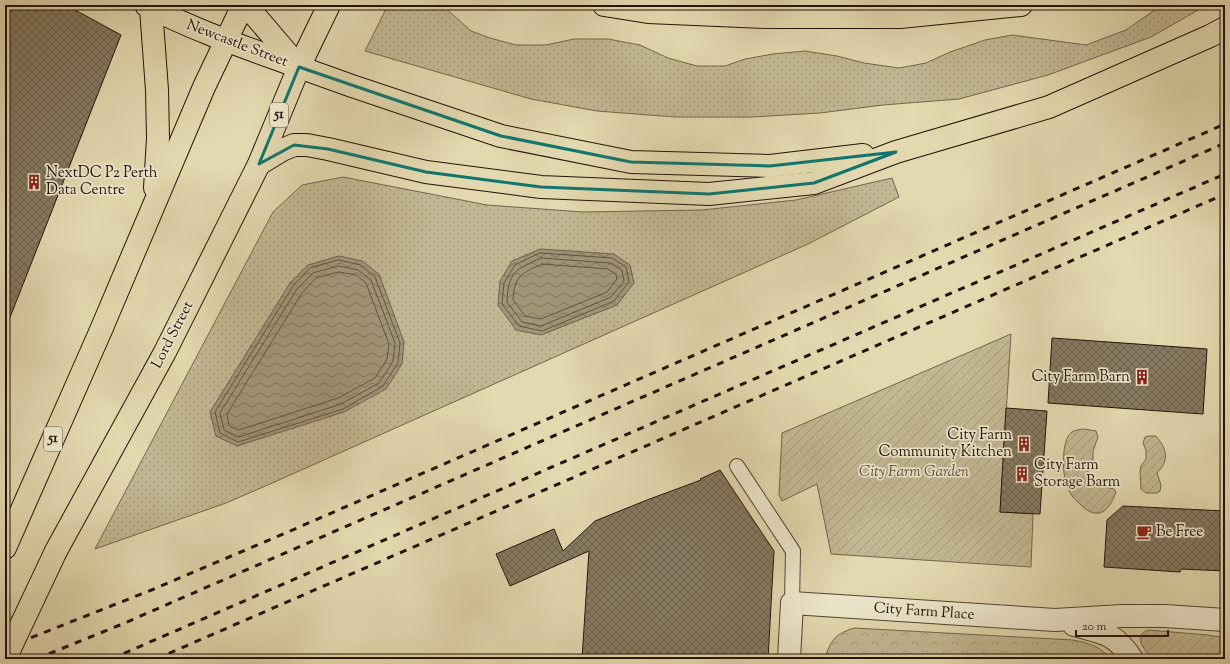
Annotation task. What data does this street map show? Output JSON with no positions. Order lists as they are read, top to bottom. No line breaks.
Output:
{"streets":{"main road":["Newcastle Street","51","Lord Street"],"street":["City Farm Place"]},"crossings":[["Newcastle Street","51"],["Newcastle Street","Lord Street"]],"parks":["City Farm Garden"],"places":{"building":["NextDC P2 Perth Data Centre","City Farm Barn","City Farm Community Kitchen","City Farm Storage Barm"],"cafe":["Be Free"]},"scale_bar":"20 m"}
